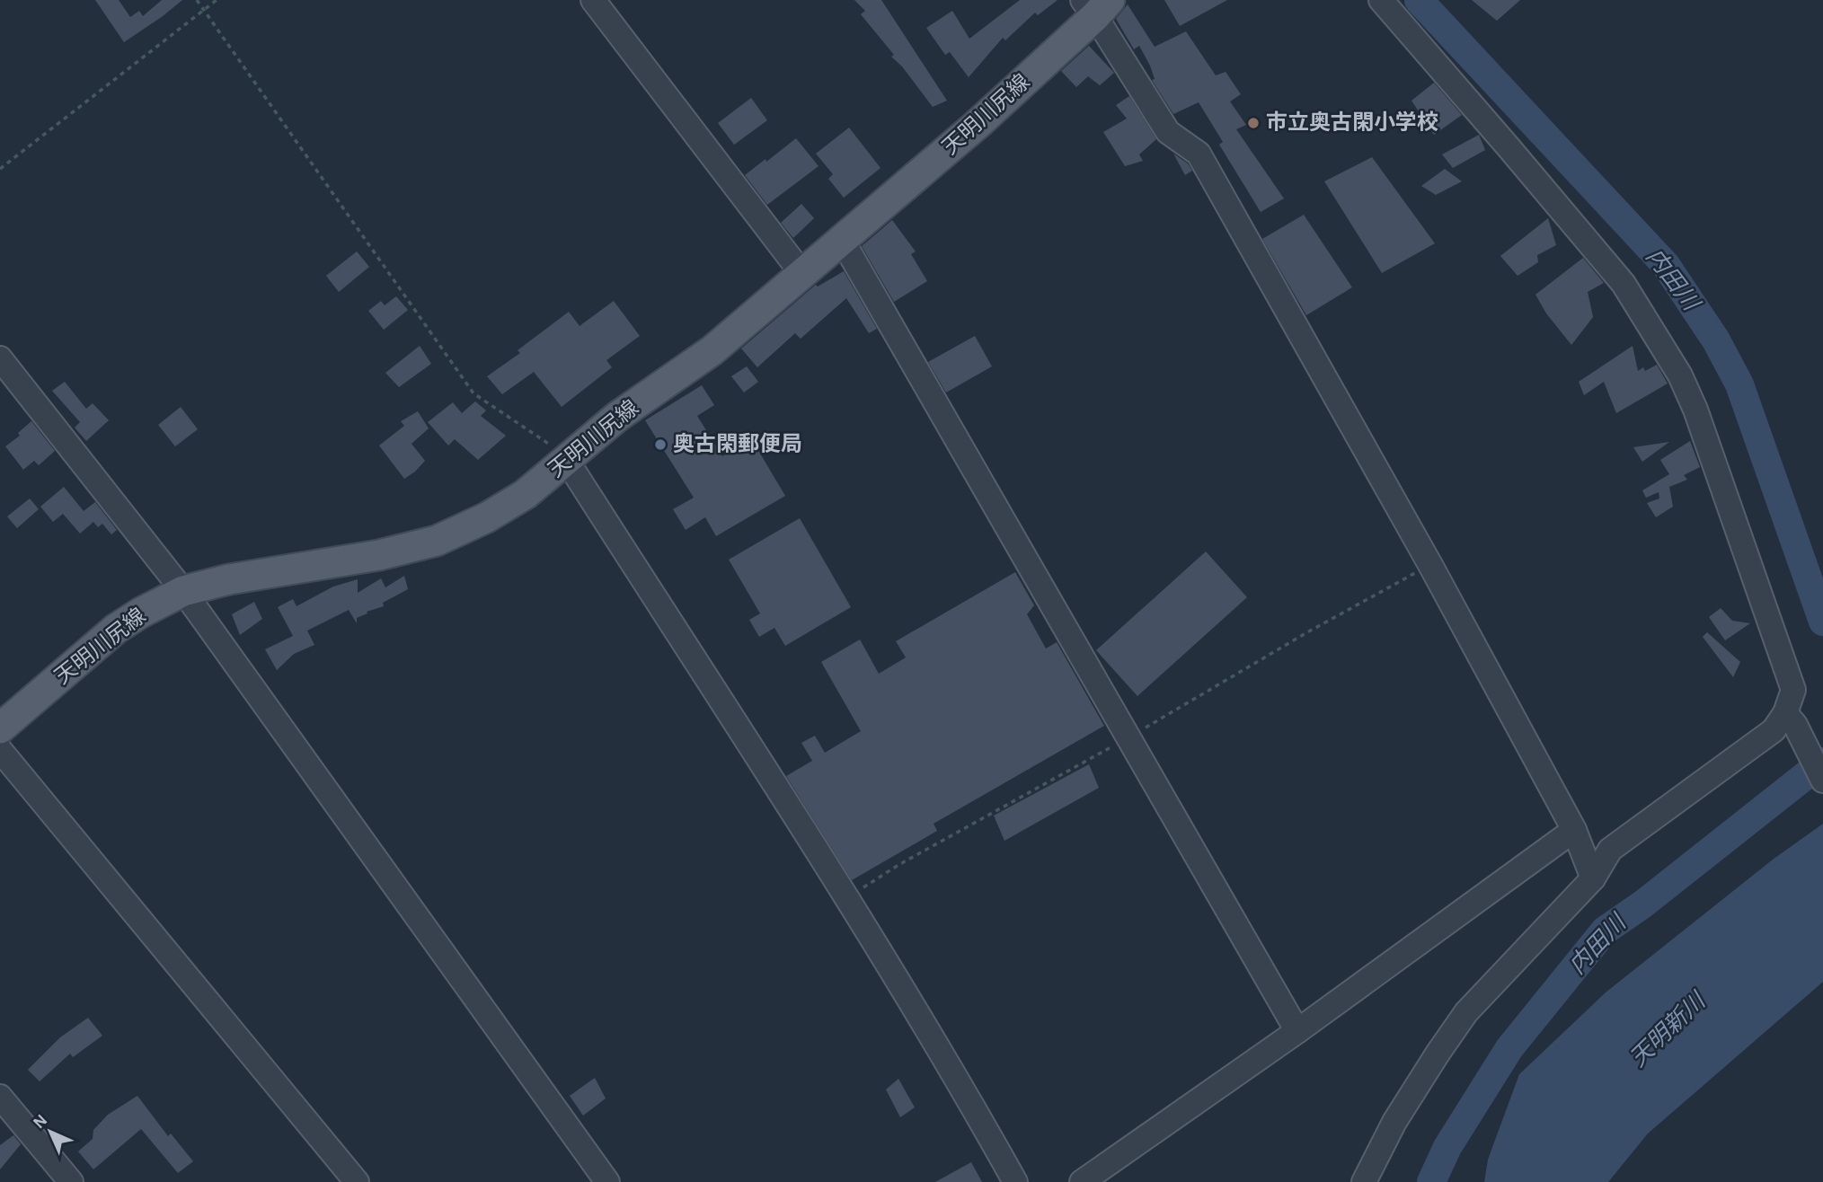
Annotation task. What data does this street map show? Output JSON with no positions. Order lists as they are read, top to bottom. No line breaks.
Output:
{"streets":{"main road":["天明川尻線"]},"water":["内田川","天明新川"],"places":["市立奥古閑小学校","奥古閑郵便局"],"north":"top left"}
